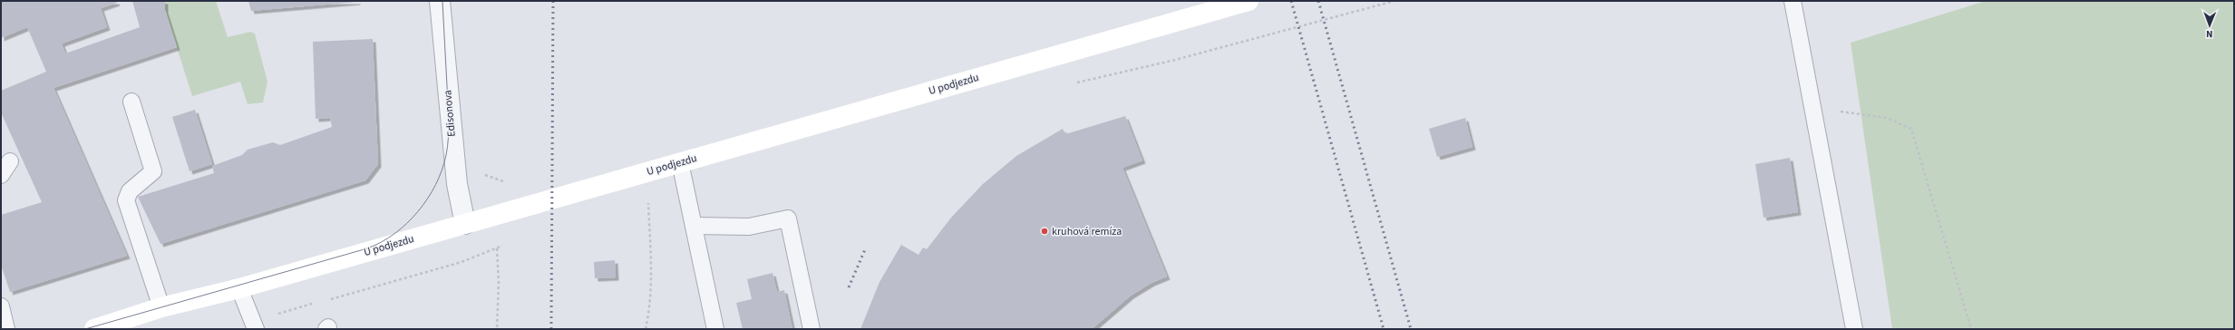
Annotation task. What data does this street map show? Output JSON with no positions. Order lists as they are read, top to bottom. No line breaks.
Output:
{"streets":{"main road":["U podjezdu"],"street":["Edisonova"]},"crossings":[["U podjezdu","Edisonova"]],"places":["kruhová remíza"],"north":"bottom"}
